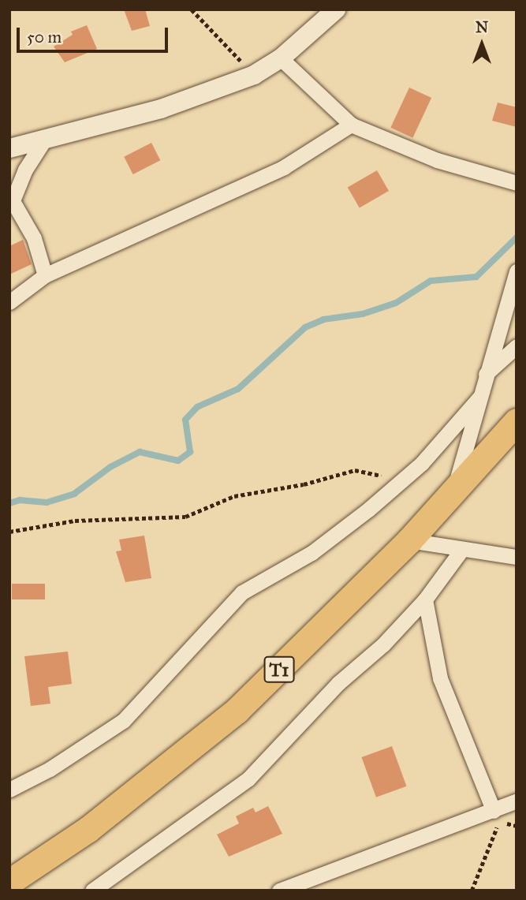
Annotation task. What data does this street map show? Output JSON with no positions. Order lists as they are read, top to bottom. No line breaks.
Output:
{"streets":{"highway":["T1"]},"scale_bar":"50 m","north":"top"}
